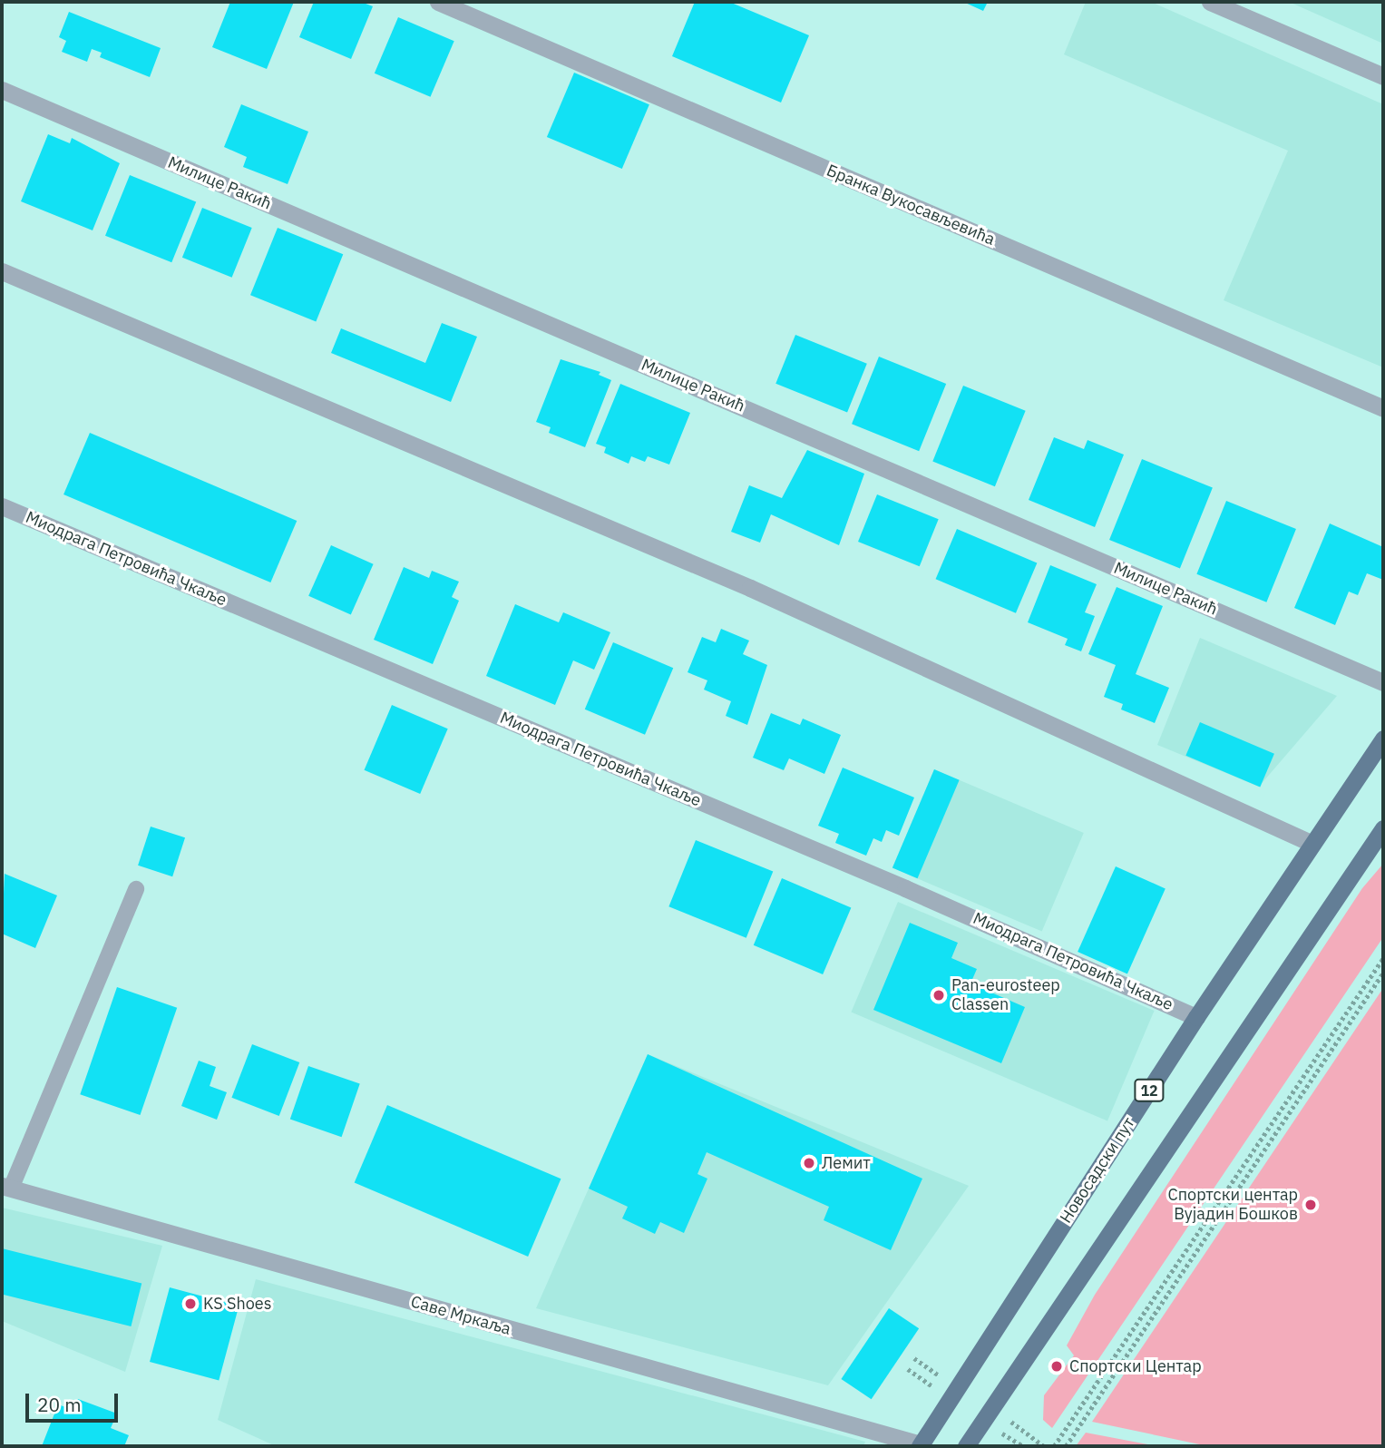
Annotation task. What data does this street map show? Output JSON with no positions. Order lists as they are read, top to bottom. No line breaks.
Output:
{"streets":{"main road":["12","Новосадски пут"],"street":["Милице Ракић","Бранка Вукосављевића","Миодрага Петровића Чкаље","Саве Мркаља"]},"crossings":[["Миодрага Петровића Чкаље","Новосадски пут"],["Новосадски пут","Саве Мркаља"]],"places":["Pan-eurosteep Classen","Лемит","Спортски центар Вујадин Бошков","KS Shoes","Спортски Центар"],"scale_bar":"20 m"}
